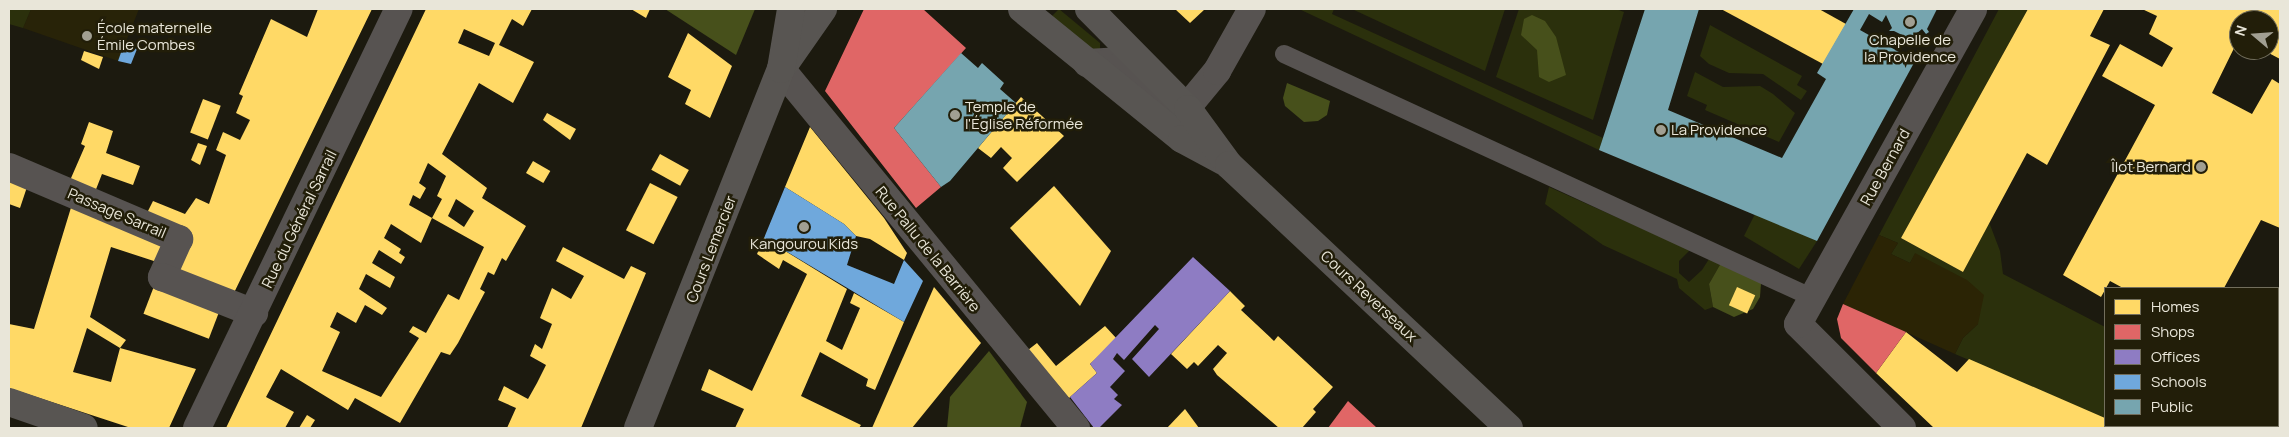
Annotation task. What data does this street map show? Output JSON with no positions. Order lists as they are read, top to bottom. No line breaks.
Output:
{"streets":{"main road":["Cours Lemercier","Cours Reverseaux"],"street":["Rue Bernard","Passage Sarrail","Rue du Général Sarrail","Rue Pallu de la Barrière"]},"crossings":[["Passage Sarrail","Rue du Général Sarrail"],["Cours Lemercier","Rue Pallu de la Barrière"]],"places":["Chapelle de la Providence","École maternelle Émile Combes","Temple de l'Église Réformée","La Providence","Îlot Bernard","Kangourou Kids"],"legend":["Homes","Shops","Offices","Schools","Public"],"north":"left"}
